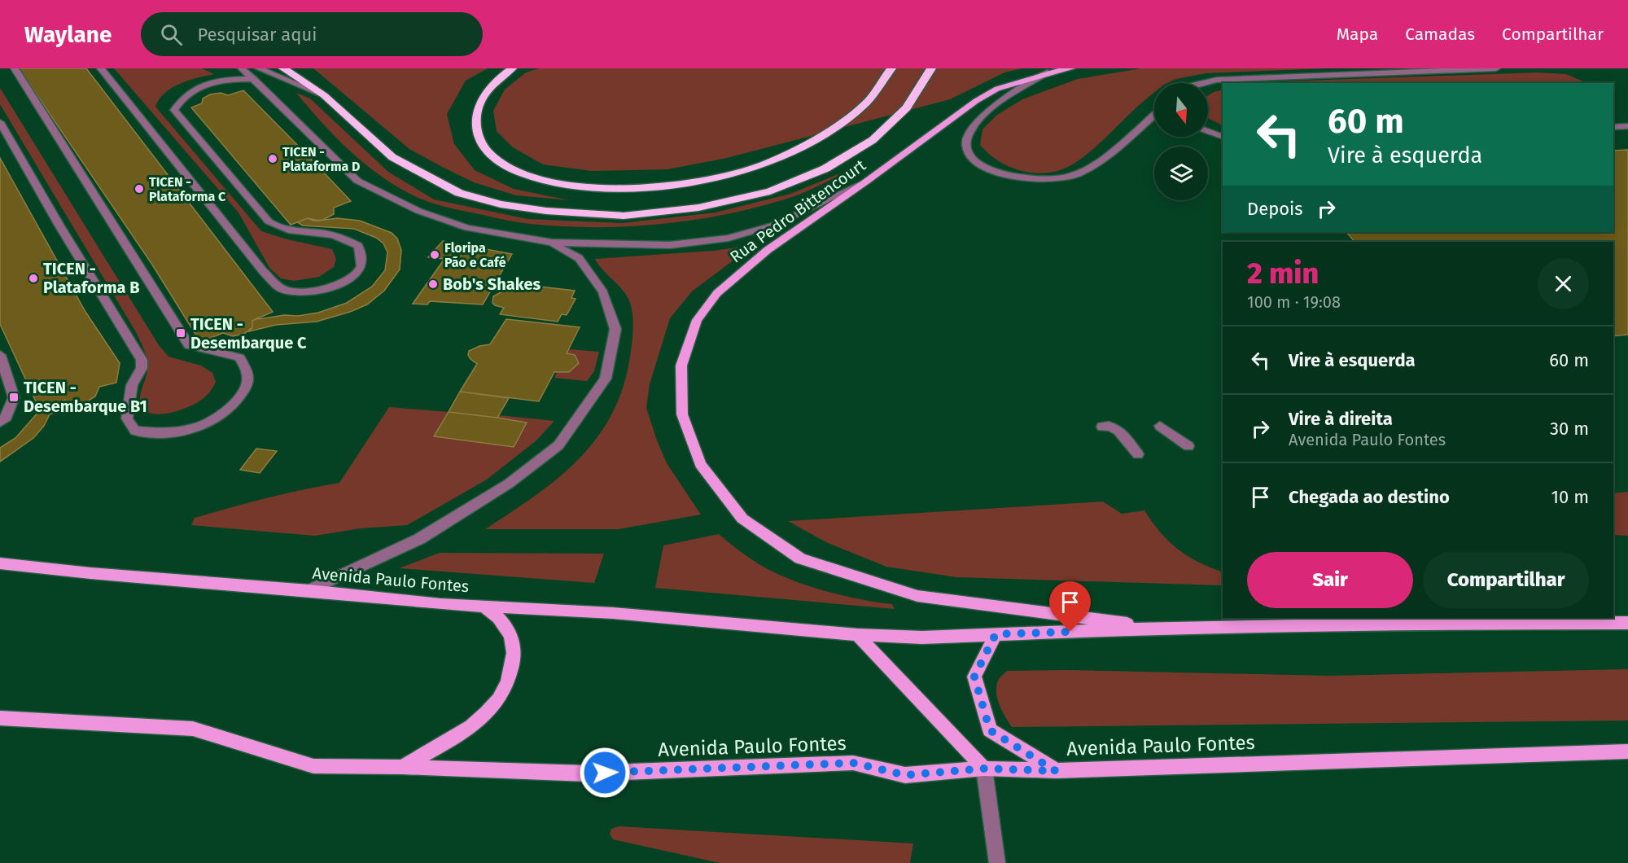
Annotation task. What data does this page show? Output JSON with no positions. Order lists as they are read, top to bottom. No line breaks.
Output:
{"streets":{"main road":["Rua Pedro Bittencourt","Avenida Paulo Fontes"]},"crossings":[["Rua Pedro Bittencourt","Avenida Paulo Fontes"]],"places":{"other":["TICEN - Plataforma D","TICEN - Plataforma C","Floripa Pão e Café","TICEN - Plataforma B","Bob's Shakes"],"transit":["TICEN - Desembarque C","TICEN - Desembarque B1"]},"north":"bottom","page":{"header":"Waylane","search":"Pesquisar aqui","nav":["Mapa","Camadas","Compartilhar"],"turn":["60 m","Vire à esquerda"],"then":"Depois","heading":["2 min","100 m · 19:08"],"list":[{"name":"Vire à esquerda","value":"60 m"},{"name":"Vire à direita","note":"Avenida Paulo Fontes","value":"30 m"},{"name":"Chegada ao destino","value":"10 m"}],"buttons":["Sair","Compartilhar"]}}
